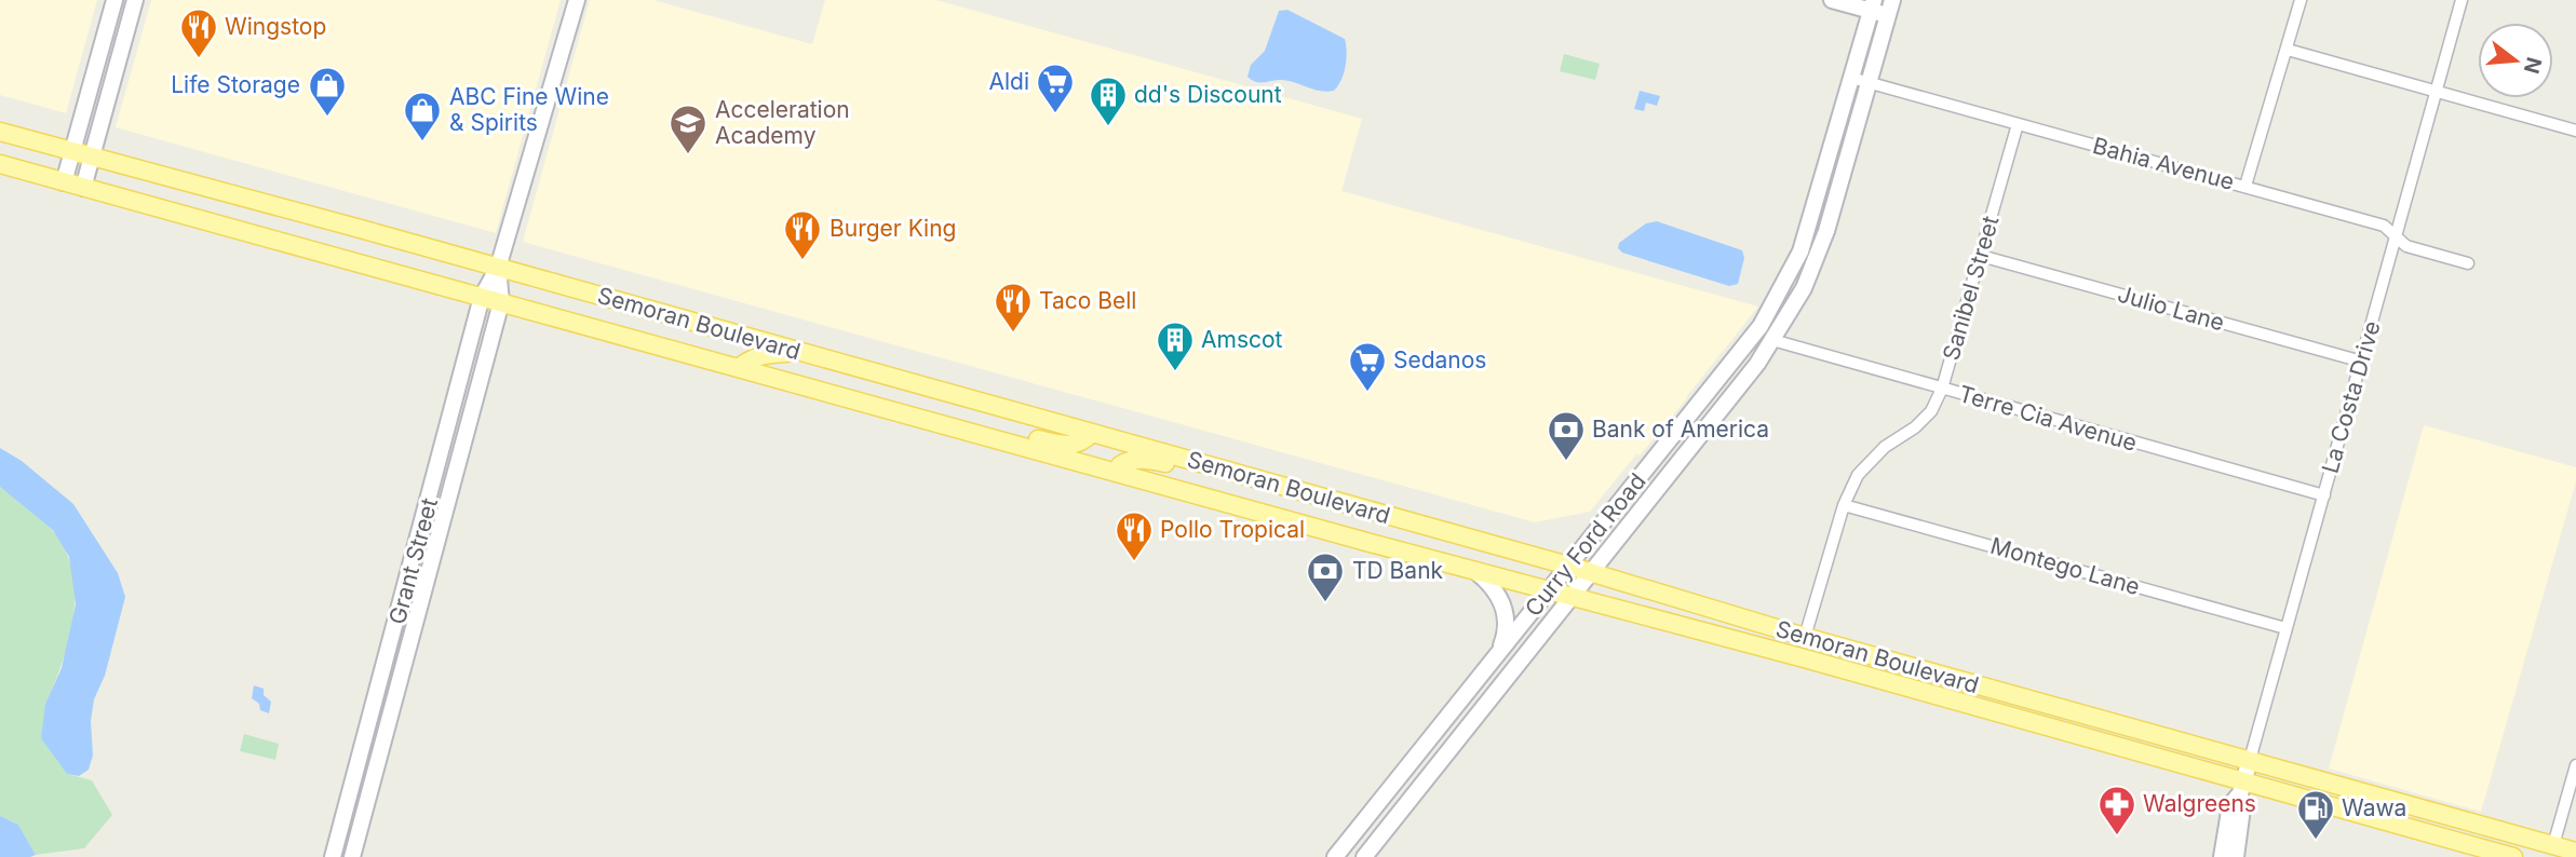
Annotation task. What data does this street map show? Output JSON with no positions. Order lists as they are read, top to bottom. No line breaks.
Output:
{"streets":{"main road":["Semoran Boulevard","La Costa Drive","Curry Ford Road","Grant Street"],"street":["Bahia Avenue","Sanibel Street","Julio Lane","Terre Cia Avenue","Montego Lane"]},"crossings":[["Bahia Avenue","Sanibel Street"],["Bahia Avenue","La Costa Drive"],["Bahia Avenue","Curry Ford Road"],["Sanibel Street","Julio Lane"],["Sanibel Street","Semoran Boulevard"],["Sanibel Street","Terre Cia Avenue"],["Sanibel Street","Montego Lane"],["Julio Lane","La Costa Drive"],["Semoran Boulevard","La Costa Drive"],["Semoran Boulevard","Curry Ford Road"],["Semoran Boulevard","Grant Street"],["La Costa Drive","Terre Cia Avenue"],["La Costa Drive","Montego Lane"],["Terre Cia Avenue","Curry Ford Road"]],"places":{"restaurant":["Wingstop","Burger King","Taco Bell","Pollo Tropical"],"supermarket":["Aldi","Sedanos"],"shop":["Life Storage","ABC Fine Wine & Spirits"],"building":["dd's Discount","Amscot"],"school or university":["Acceleration Academy"],"bank":["Bank of America","TD Bank"],"pharmacy":["Walgreens"],"fuel station":["Wawa"]},"north":"right"}
